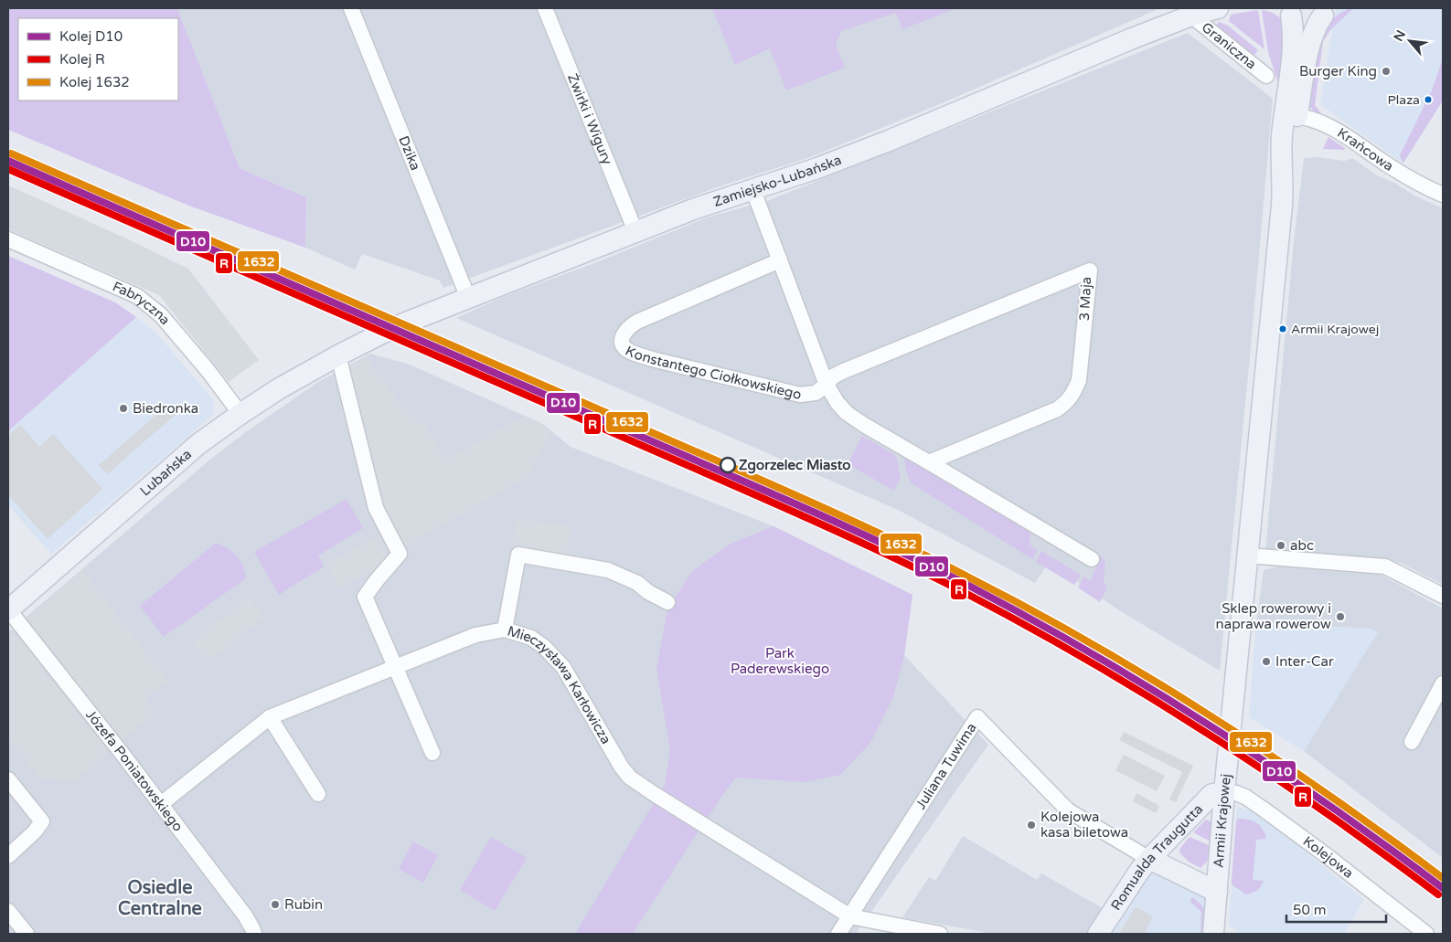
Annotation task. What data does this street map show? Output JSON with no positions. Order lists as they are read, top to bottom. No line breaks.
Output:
{"streets":{"main road":["Zamiejsko-Lubańska","Lubańska","Armii Krajowej","Romualda Traugutta"],"street":["Graniczna","Żwirki i Wigury","Krańcowa","Dzika","3 Maja","Fabryczna","Konstantego Ciołkowskiego","Mieczysława Karłowicza","Juliana Tuwima","Józefa Poniatowskiego","Kolejowa"]},"crossings":[["Graniczna","Zamiejsko-Lubańska"],["Żwirki i Wigury","Zamiejsko-Lubańska"],["Krańcowa","Armii Krajowej"],["Dzika","Zamiejsko-Lubańska"],["Zamiejsko-Lubańska","Konstantego Ciołkowskiego"],["Zamiejsko-Lubańska","Lubańska"],["3 Maja","Konstantego Ciołkowskiego"],["Fabryczna","Lubańska"],["Lubańska","Józefa Poniatowskiego"],["Mieczysława Karłowicza","Juliana Tuwima"],["Mieczysława Karłowicza","Józefa Poniatowskiego"],["Juliana Tuwima","Romualda Traugutta"],["Armii Krajowej","Kolejowa"],["Armii Krajowej","Romualda Traugutta"],["Kolejowa","Romualda Traugutta"]],"districts":["Osiedle Centralne"],"parks":["Park Paderewskiego"],"places":["Burger King","Plaza","Armii Krajowej","Biedronka","Zgorzelec Miasto","abc","Sklep rowerowy i naprawa rowerow","Inter-Car","Kolejowa kasa biletowa","Rubin"],"lines":["rail line 1632","rail line D10","rail line R"],"legend":["Kolej D10","Kolej R","Kolej 1632"],"scale_bar":"50 m","north":"top left"}
